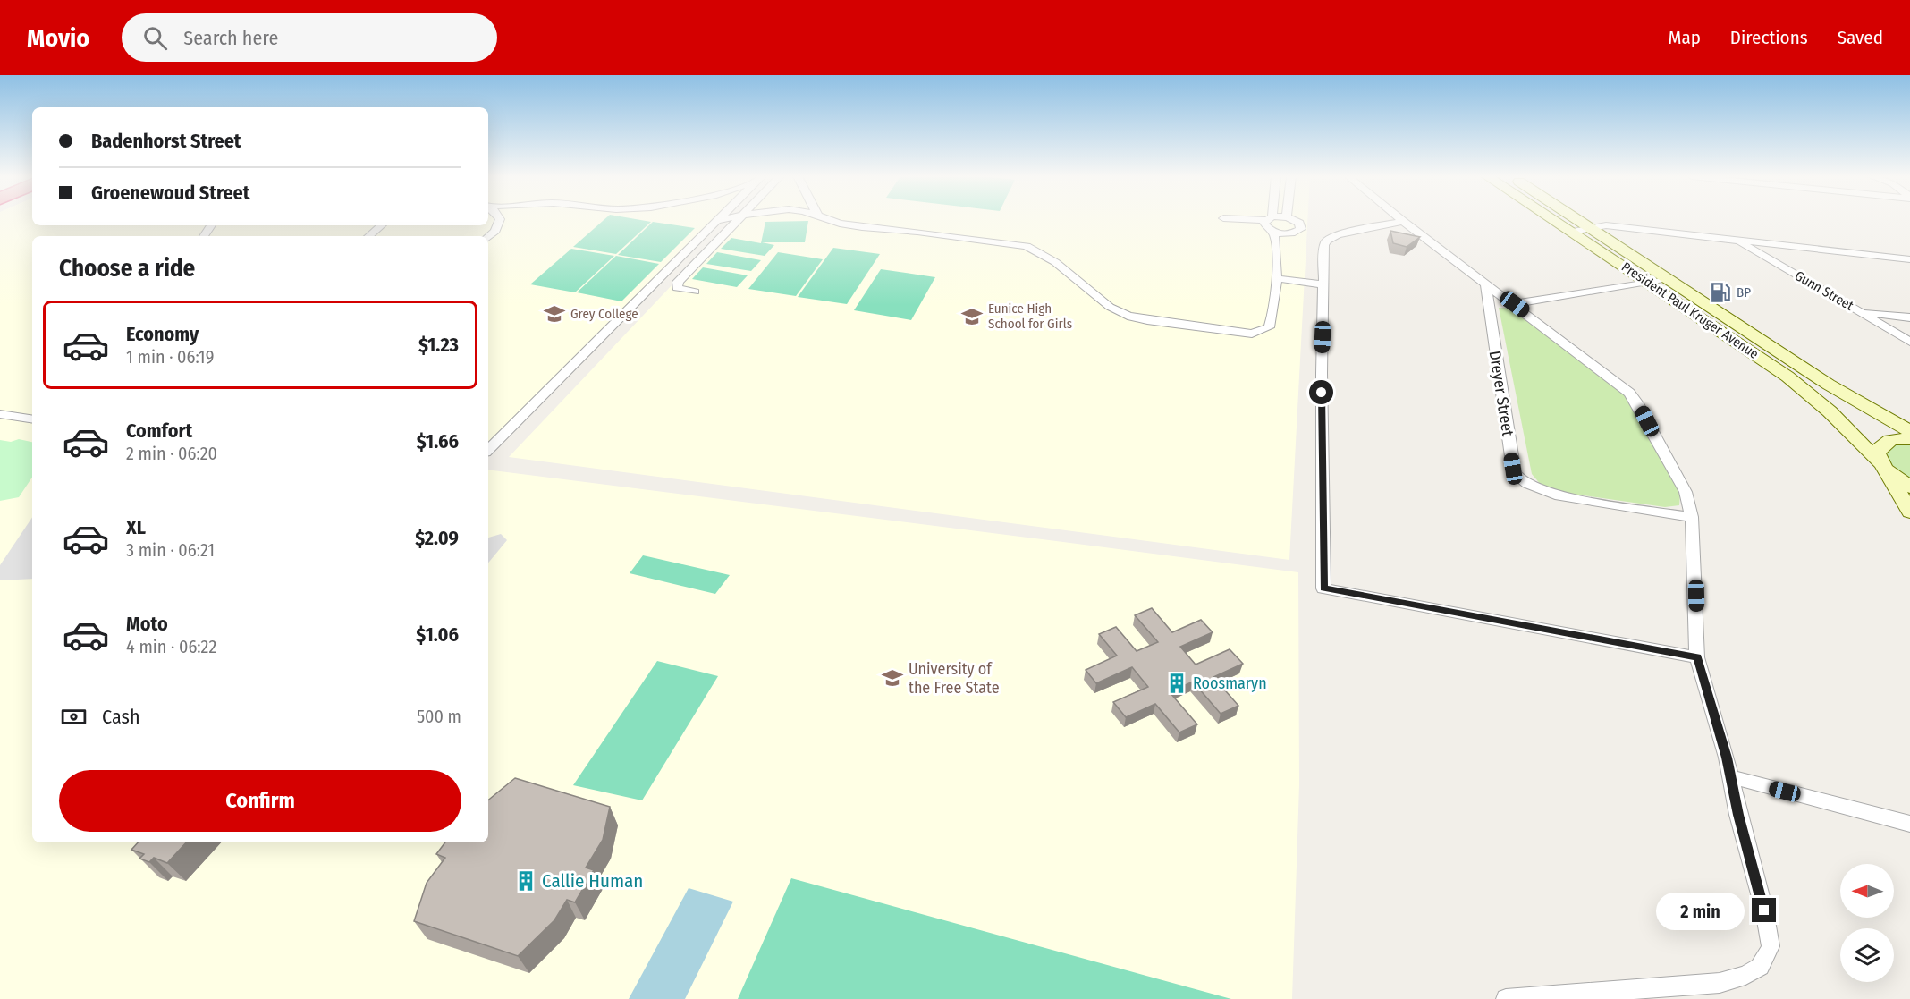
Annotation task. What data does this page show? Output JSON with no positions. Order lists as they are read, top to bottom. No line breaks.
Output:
{"streets":{"street":["Gunn Street","President Paul Kruger Avenue","Dreyer Street"]},"places":{"fuel station":["BP"],"school or university":["Grey College","Eunice High School for Girls","University of the Free State"],"building":["Roosmaryn","Callie Human"]},"north":"left","page":{"header":"Movio","search":"Search here","nav":["Map","Directions","Saved"],"banner":["Badenhorst Street","Groenewoud Street"],"heading":"Choose a ride","list":[{"name":"Economy","note":"1 min · 06:19","value":"$1.23"},{"name":"Comfort","note":"2 min · 06:20","value":"$1.66"},{"name":"XL","note":"3 min · 06:21","value":"$2.09"},{"name":"Moto","note":"4 min · 06:22","value":"$1.06"}],"pay":["Cash","500 m"],"buttons":"Confirm","bubble":"2 min"}}
